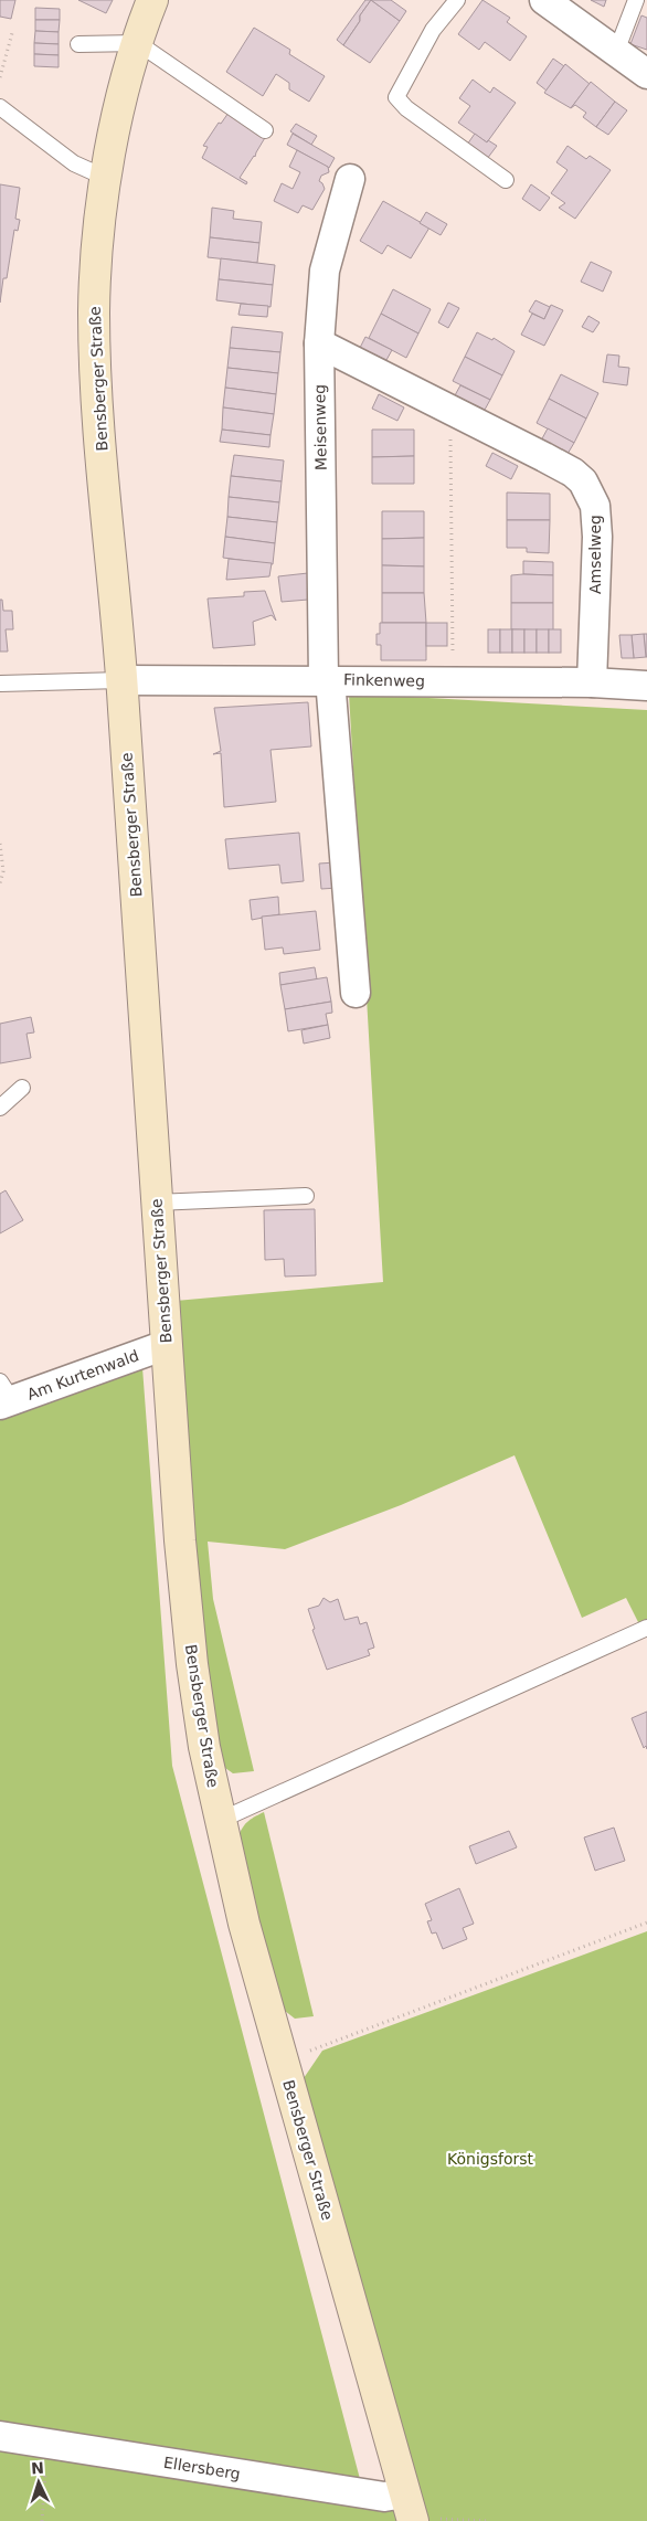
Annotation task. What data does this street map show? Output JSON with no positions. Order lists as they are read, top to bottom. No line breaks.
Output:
{"streets":{"main road":["Bensberger Straße"],"street":["Meisenweg","Amselweg","Finkenweg","Am Kurtenwald","Ellersberg"]},"crossings":[["Bensberger Straße","Finkenweg"],["Bensberger Straße","Am Kurtenwald"],["Bensberger Straße","Ellersberg"],["Meisenweg","Amselweg"],["Meisenweg","Finkenweg"],["Amselweg","Finkenweg"]],"parks":["Königsforst"],"north":"top"}
